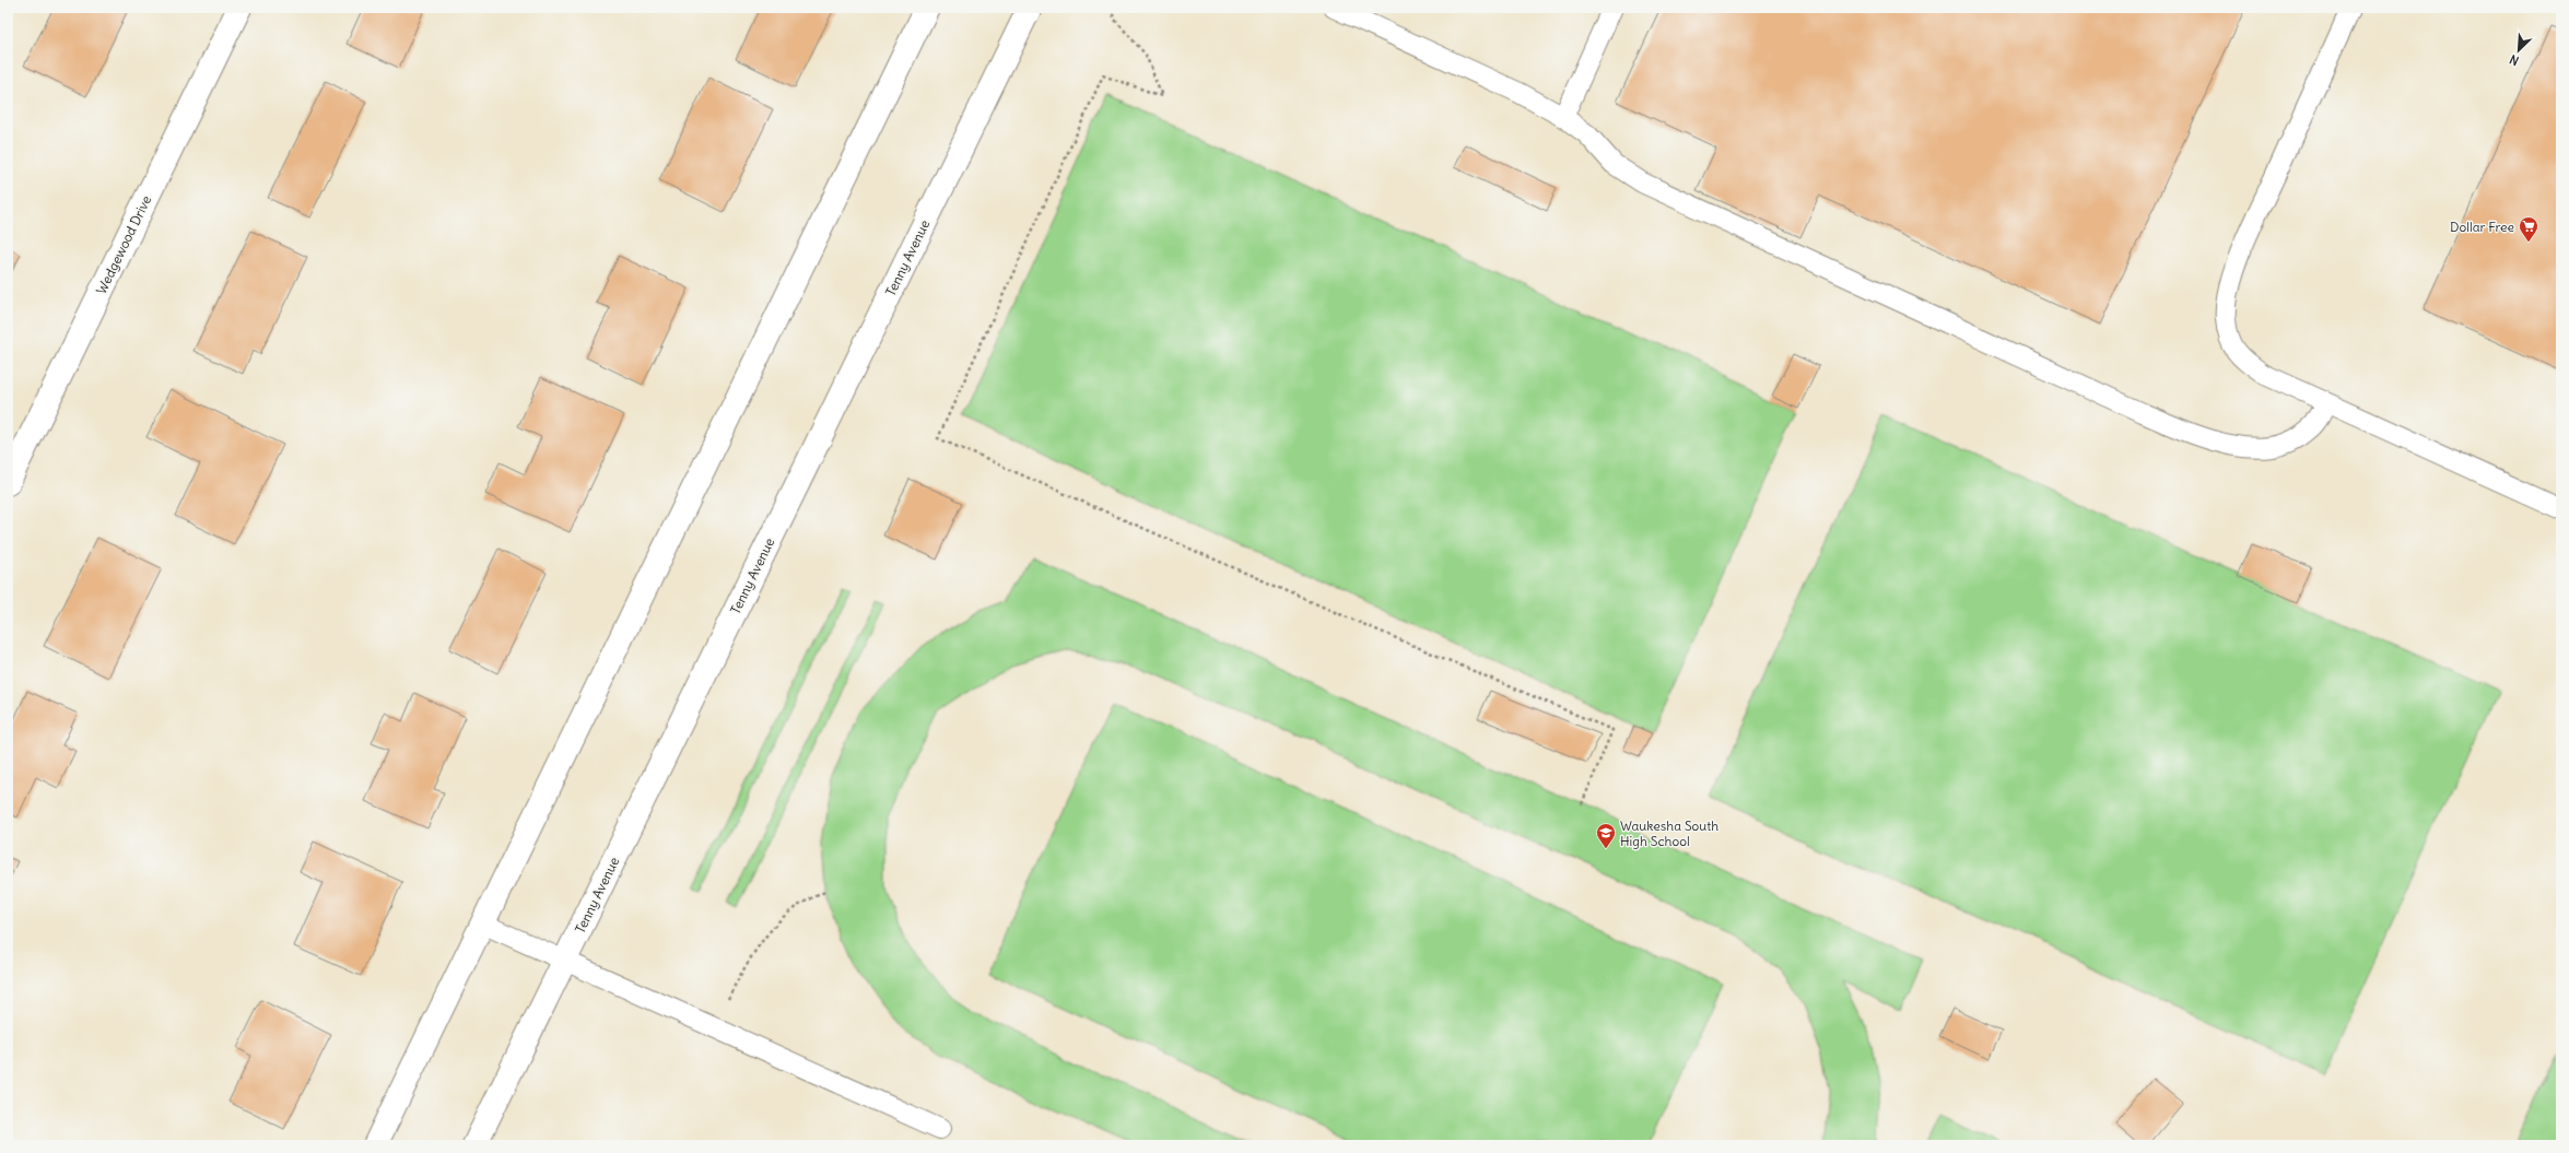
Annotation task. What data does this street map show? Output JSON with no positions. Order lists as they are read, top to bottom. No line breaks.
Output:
{"streets":{"street":["Wedgewood Drive","Tenny Avenue"]},"places":{"supermarket":["Dollar Free"],"school or university":["Waukesha South High School"]},"north":"bottom left"}
